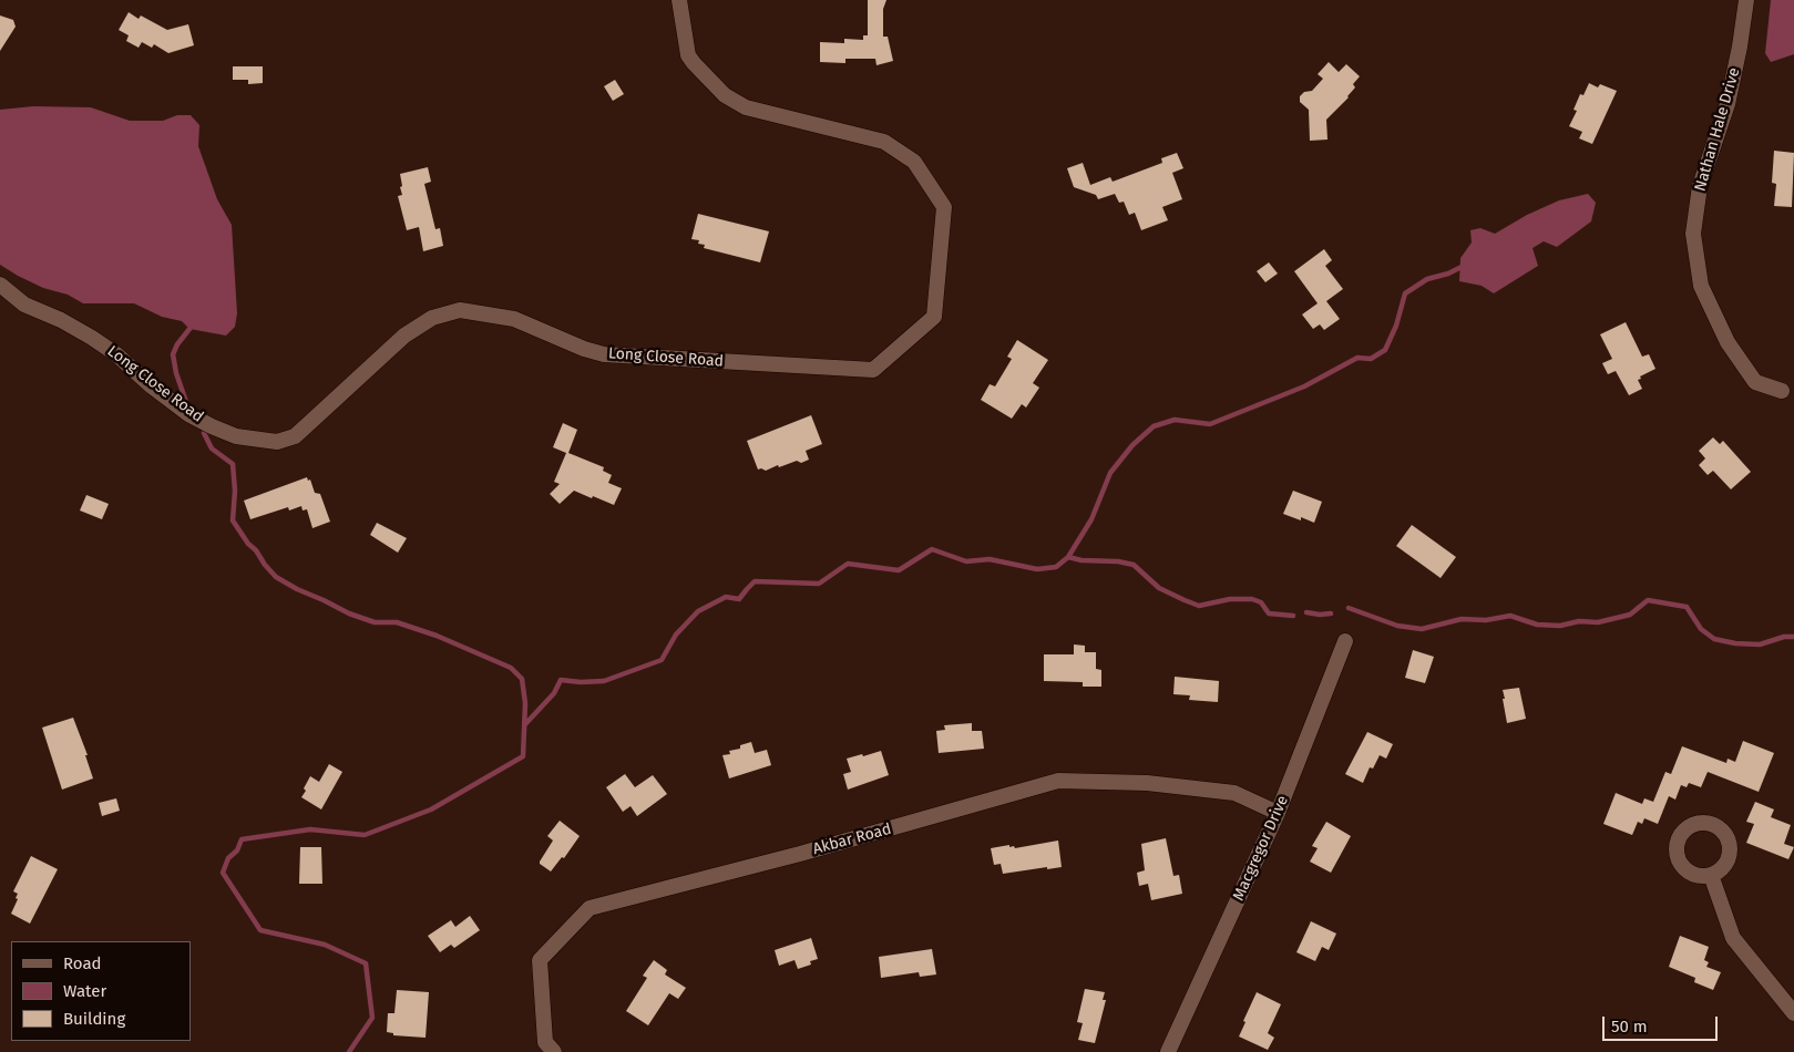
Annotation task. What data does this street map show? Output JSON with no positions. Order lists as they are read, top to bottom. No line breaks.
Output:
{"streets":{"street":["Nathan Hale Drive","Long Close Road","Akbar Road","Macgregor Drive"]},"crossings":[["Akbar Road","Macgregor Drive"]],"legend":["Road","Water","Building"],"scale_bar":"50 m"}
